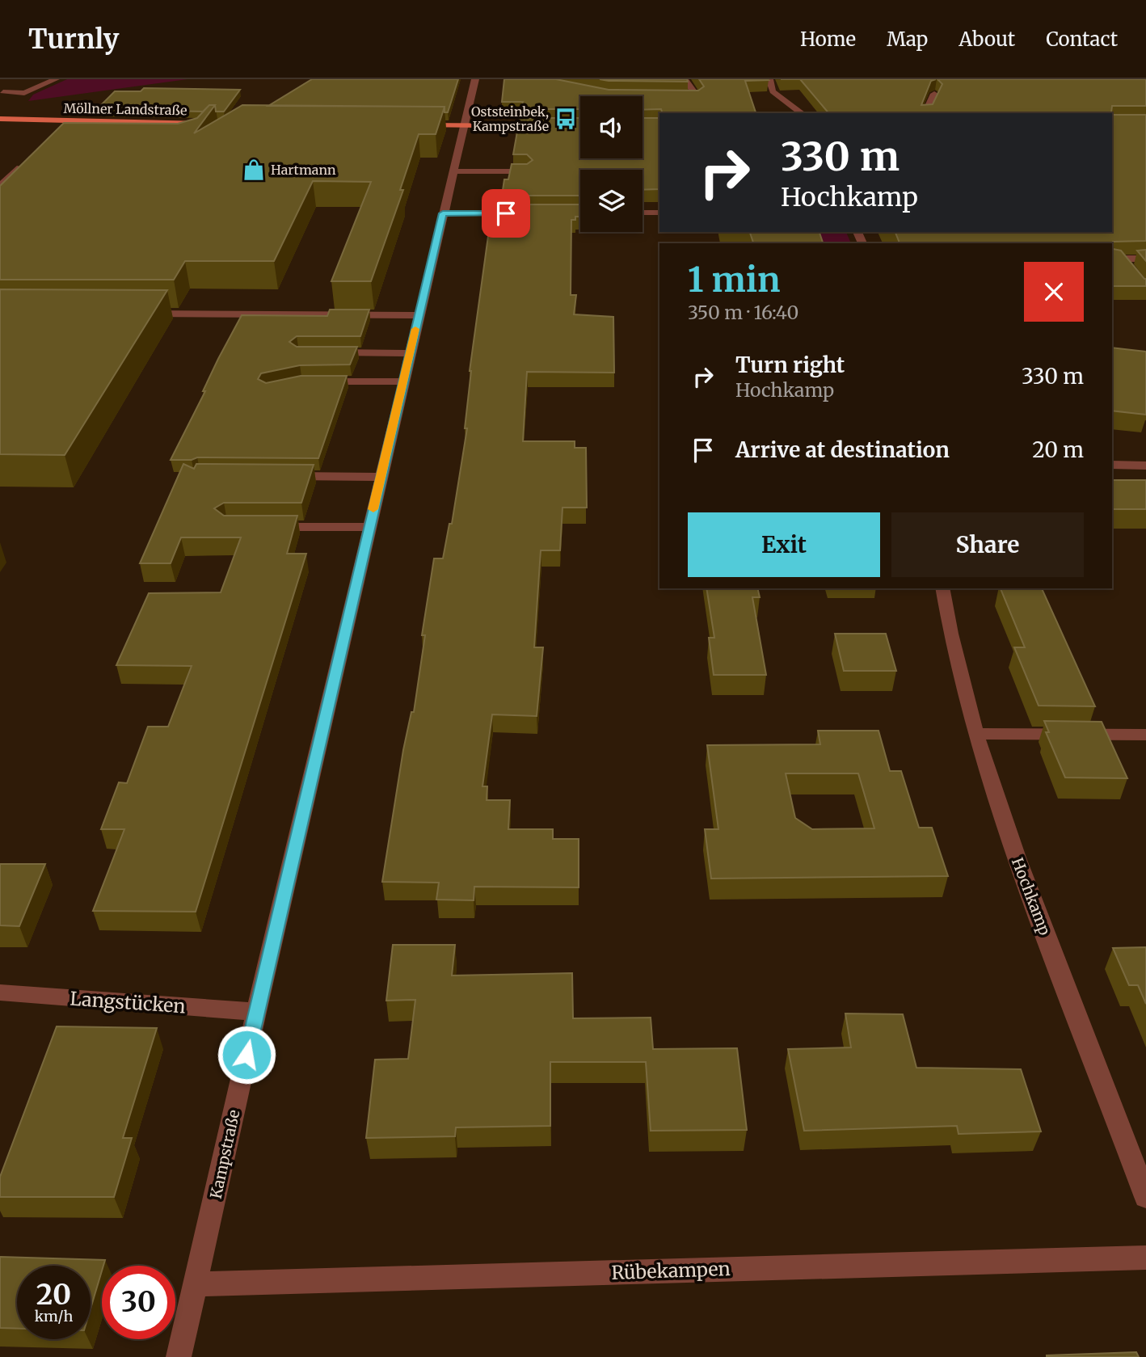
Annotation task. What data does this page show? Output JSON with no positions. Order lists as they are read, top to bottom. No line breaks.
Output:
{"streets":{"main road":["Möllner Landstraße"],"street":["Hochkamp","Langstücken","Kampstraße","Rübekampen"]},"crossings":[["Langstücken","Kampstraße"],["Kampstraße","Rübekampen"]],"places":{"bus stop":["Oststeinbek, Kampstraße"],"shop":["Hartmann"]},"page":{"header":"Turnly","nav":["Home","Map","About","Contact"],"turn":["330 m","Hochkamp"],"heading":["1 min","350 m · 16:40"],"list":[{"name":"Turn right","note":"Hochkamp","value":"330 m"},{"name":"Arrive at destination","value":"20 m"}],"buttons":["Exit","Share"],"speed":"20 km/h","limit":"30"}}
